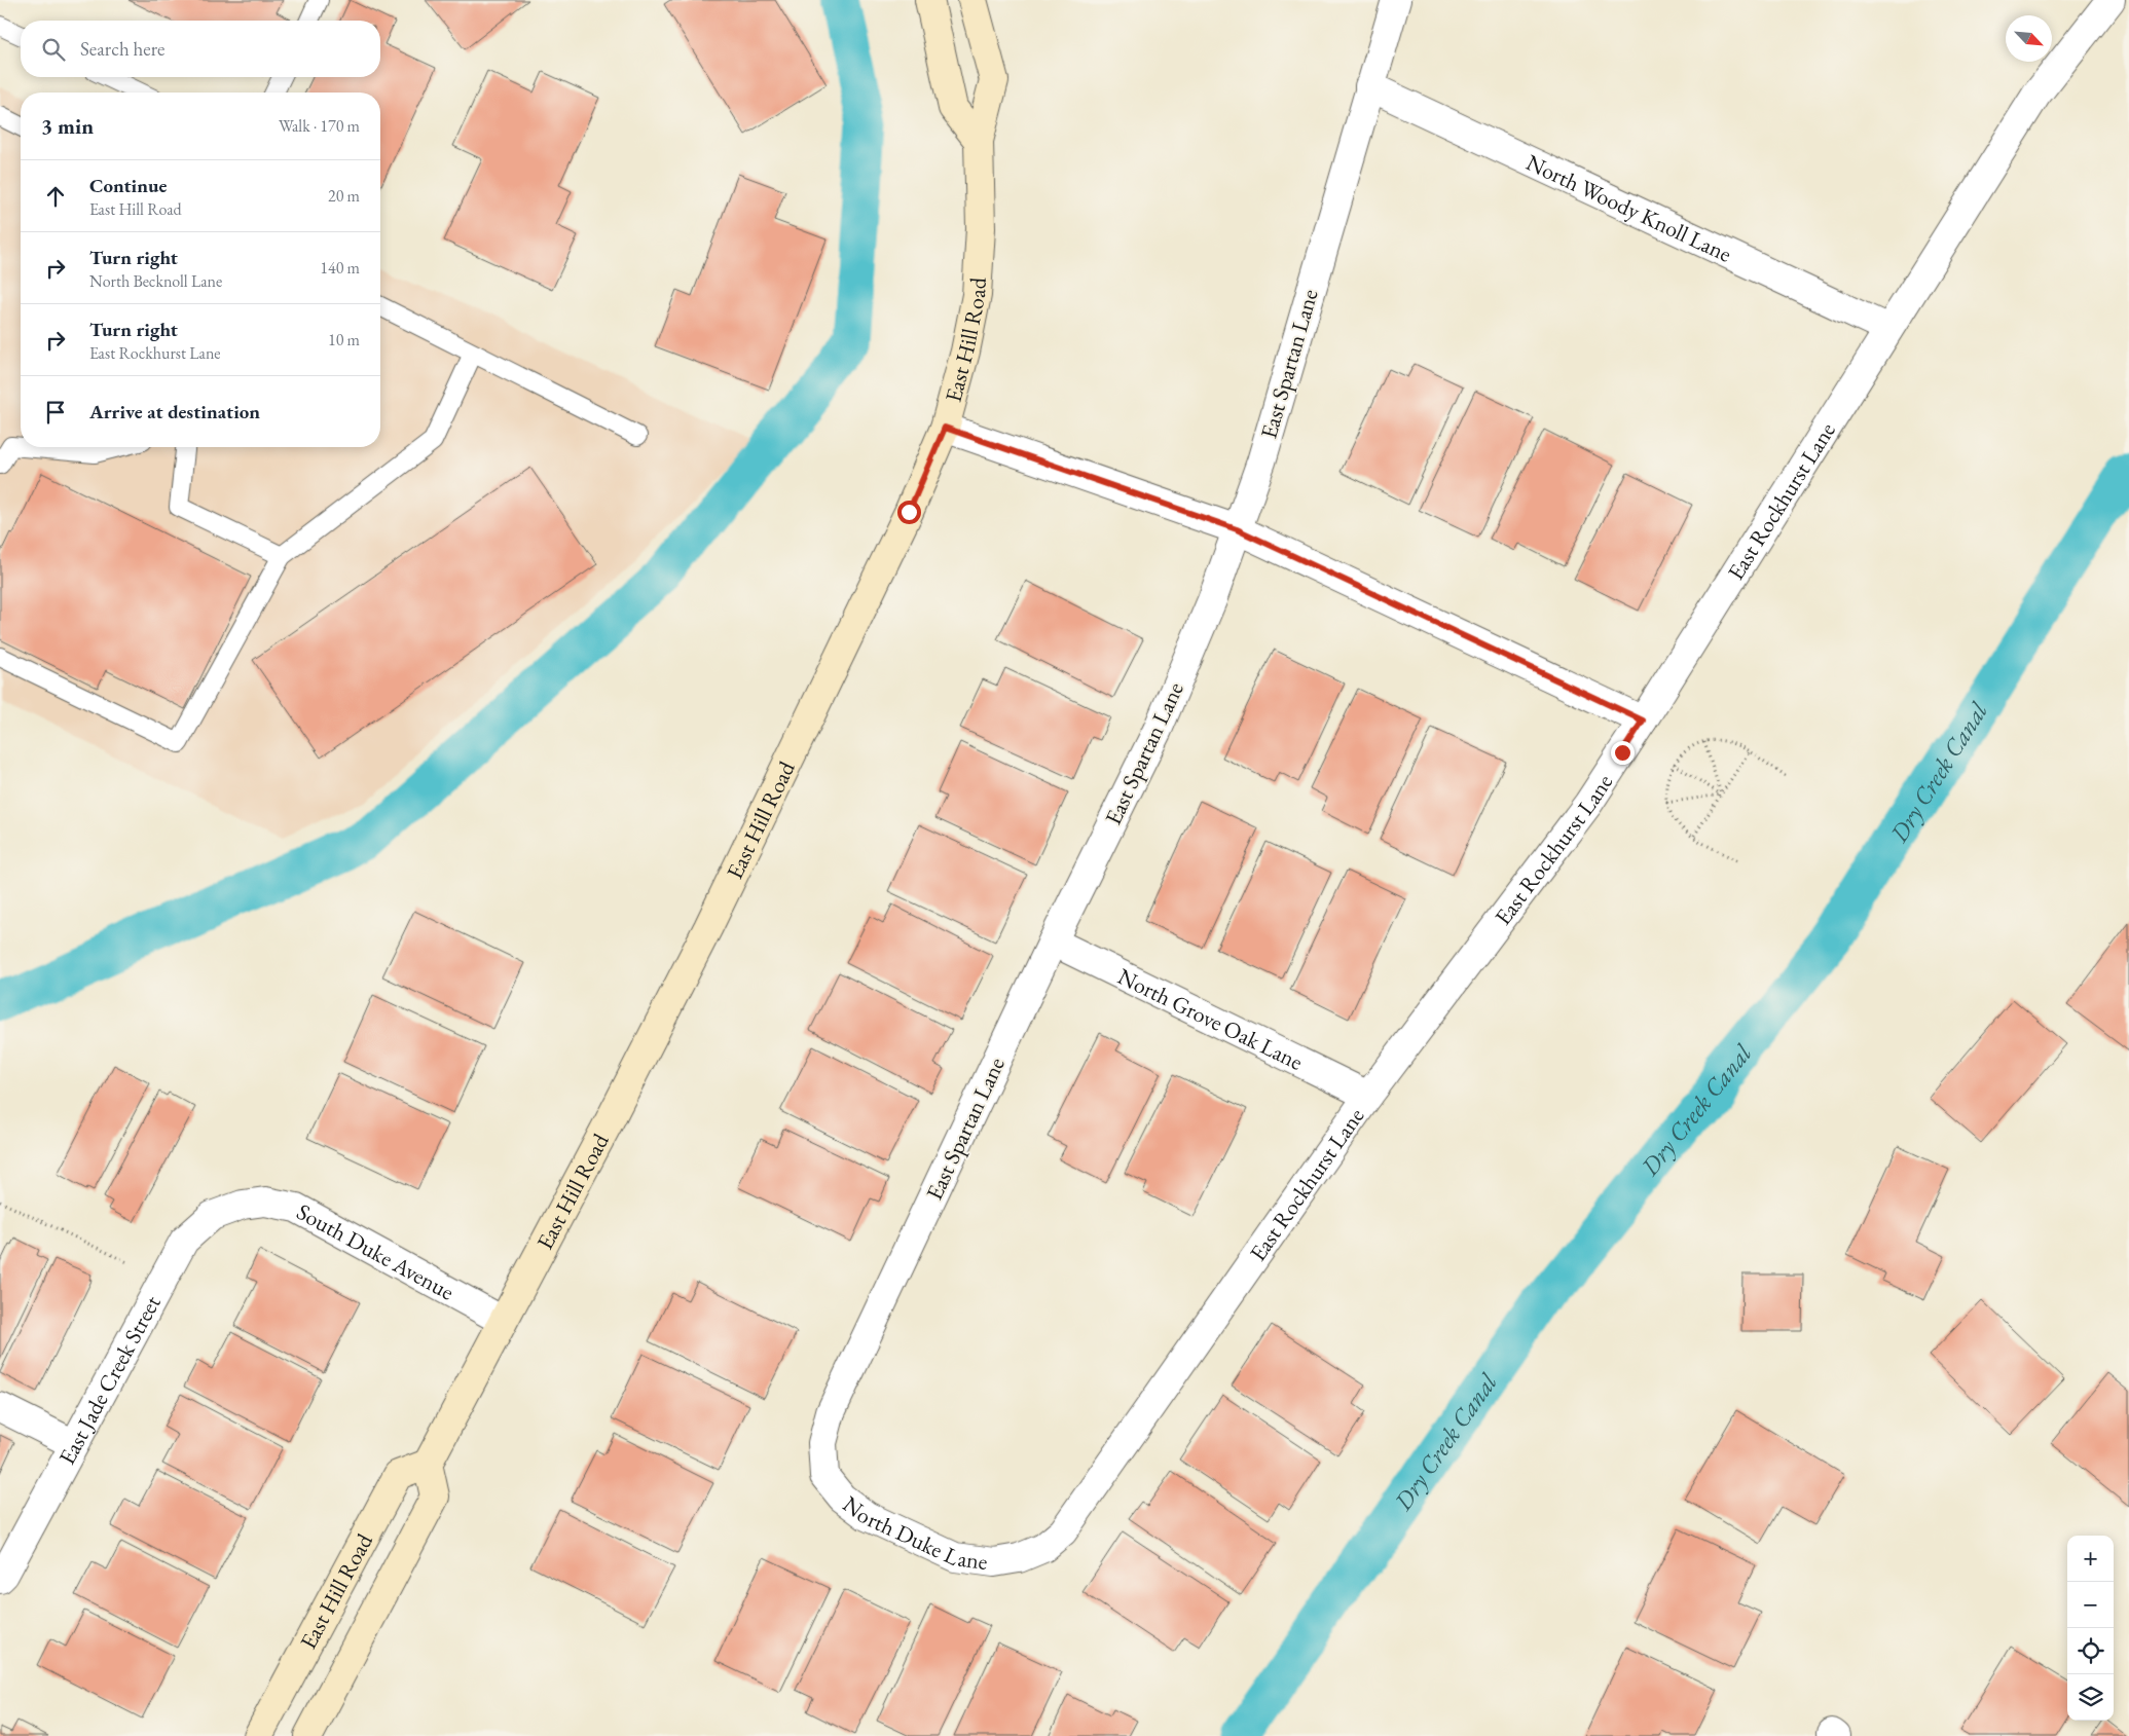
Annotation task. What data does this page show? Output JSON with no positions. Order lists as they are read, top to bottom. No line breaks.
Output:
{"streets":{"street":["North Woody Knoll Lane","East Hill Road","East Spartan Lane","East Rockhurst Lane","North Grove Oak Lane","South Duke Avenue","East Jade Creek Street","North Duke Lane"]},"crossings":[["North Woody Knoll Lane","East Spartan Lane"],["North Woody Knoll Lane","East Rockhurst Lane"],["East Hill Road","South Duke Avenue"],["East Spartan Lane","North Grove Oak Lane"],["East Spartan Lane","North Duke Lane"],["East Rockhurst Lane","North Grove Oak Lane"],["East Rockhurst Lane","North Duke Lane"],["South Duke Avenue","East Jade Creek Street"]],"water":["Dry Creek Canal"],"north":"bottom right","page":{"search":"Search here","heading":["3 min","Walk · 170 m"],"list":[["Continue","East Hill Road","20 m"],["Turn right","North Becknoll Lane","140 m"],["Turn right","East Rockhurst Lane","10 m"],"Arrive at destination"],"map_buttons":["+","−"]}}
